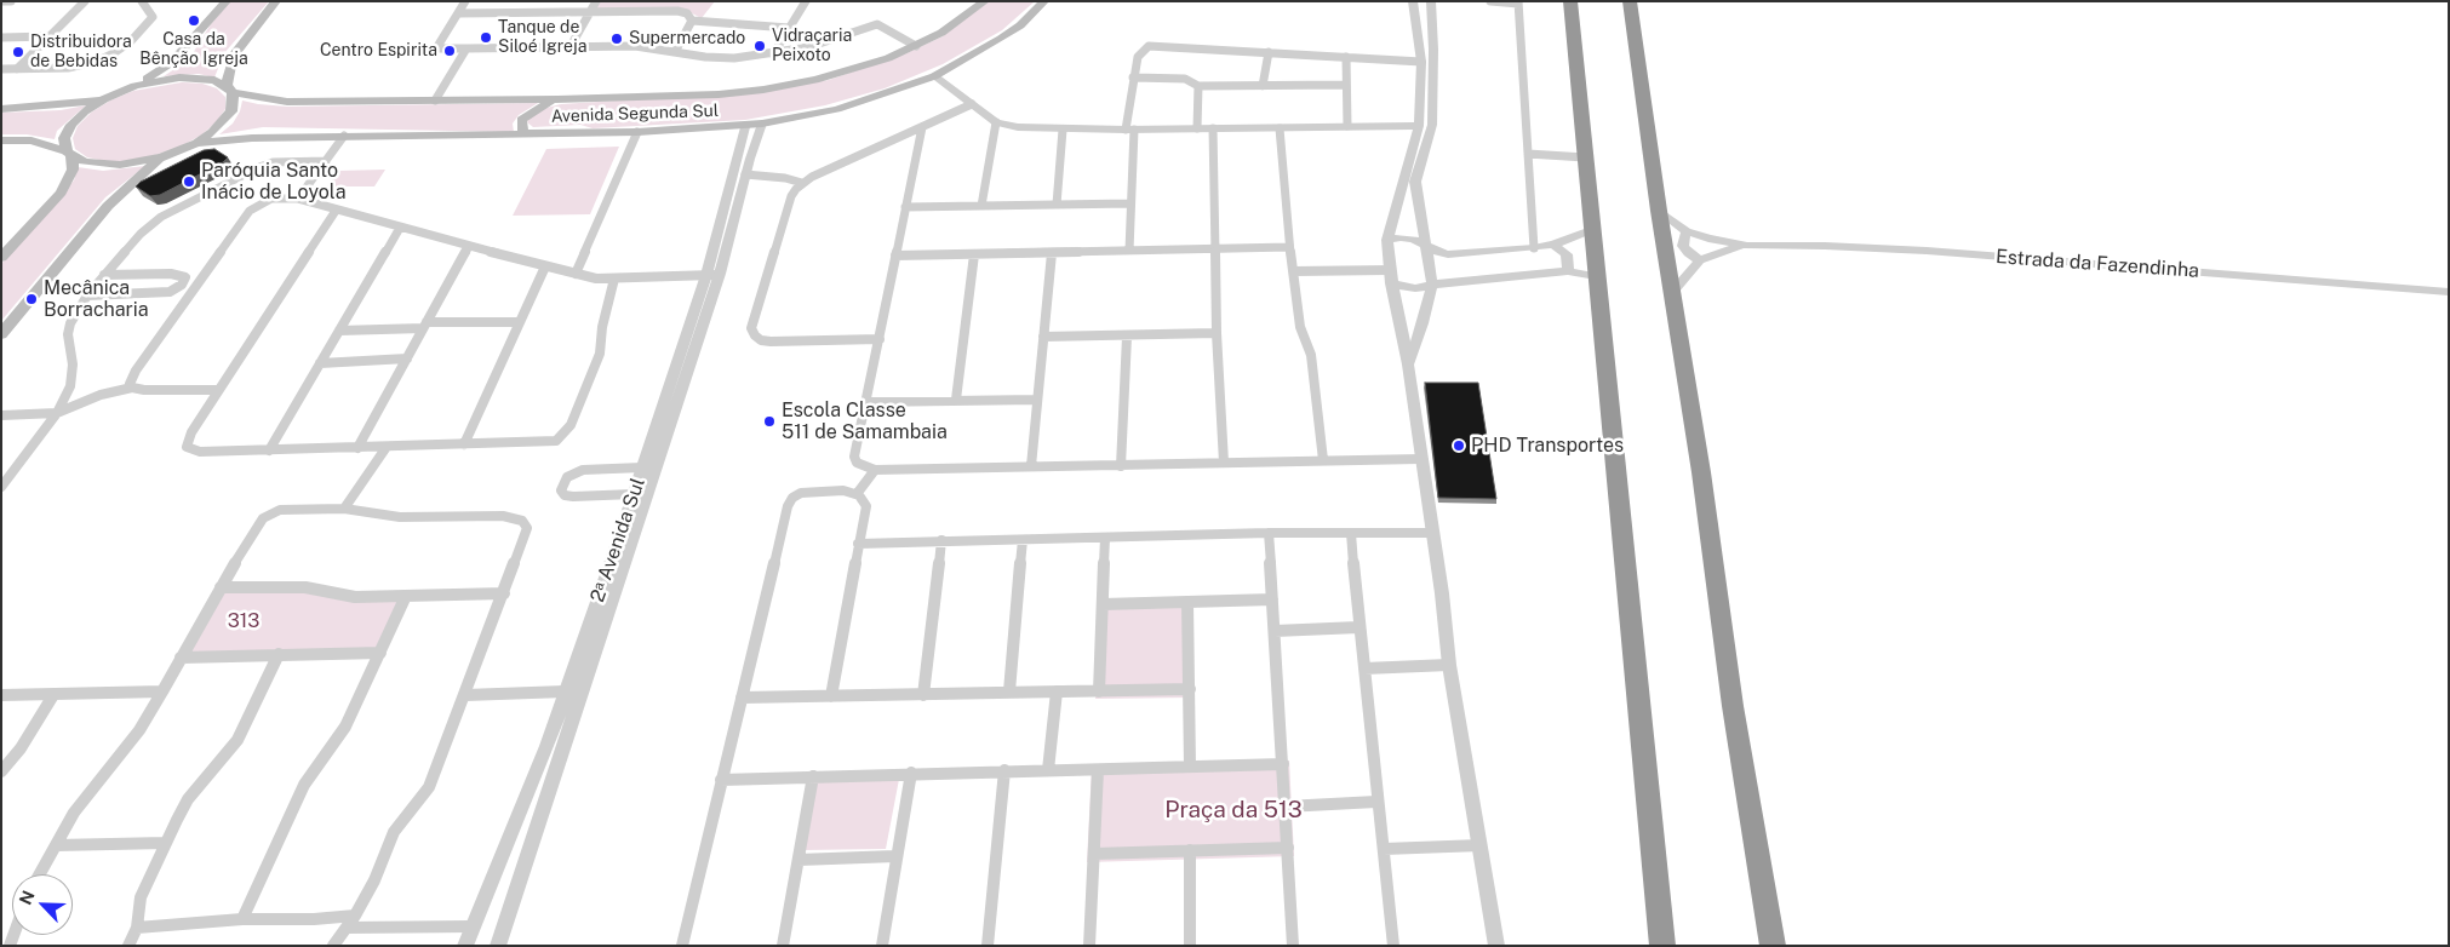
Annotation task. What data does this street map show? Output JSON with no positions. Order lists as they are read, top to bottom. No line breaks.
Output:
{"streets":{"main road":["Avenida Segunda Sul"],"street":["Estrada da Fazendinha","2ᵃ Avenida Sul"]},"crossings":[["Avenida Segunda Sul","2ᵃ Avenida Sul"]],"parks":["313","Praça da 513"],"places":["Casa da Bênção Igreja","Tanque de Siloé Igreja","Supermercado","Vidraçaria Peixoto","Centro Espirita","Distribuidora de Bebidas","Paróquia Santo Inácio de Loyola","Mecânica Borracharia","Escola Classe 511 de Samambaia","PHD Transportes"],"north":"top left"}
